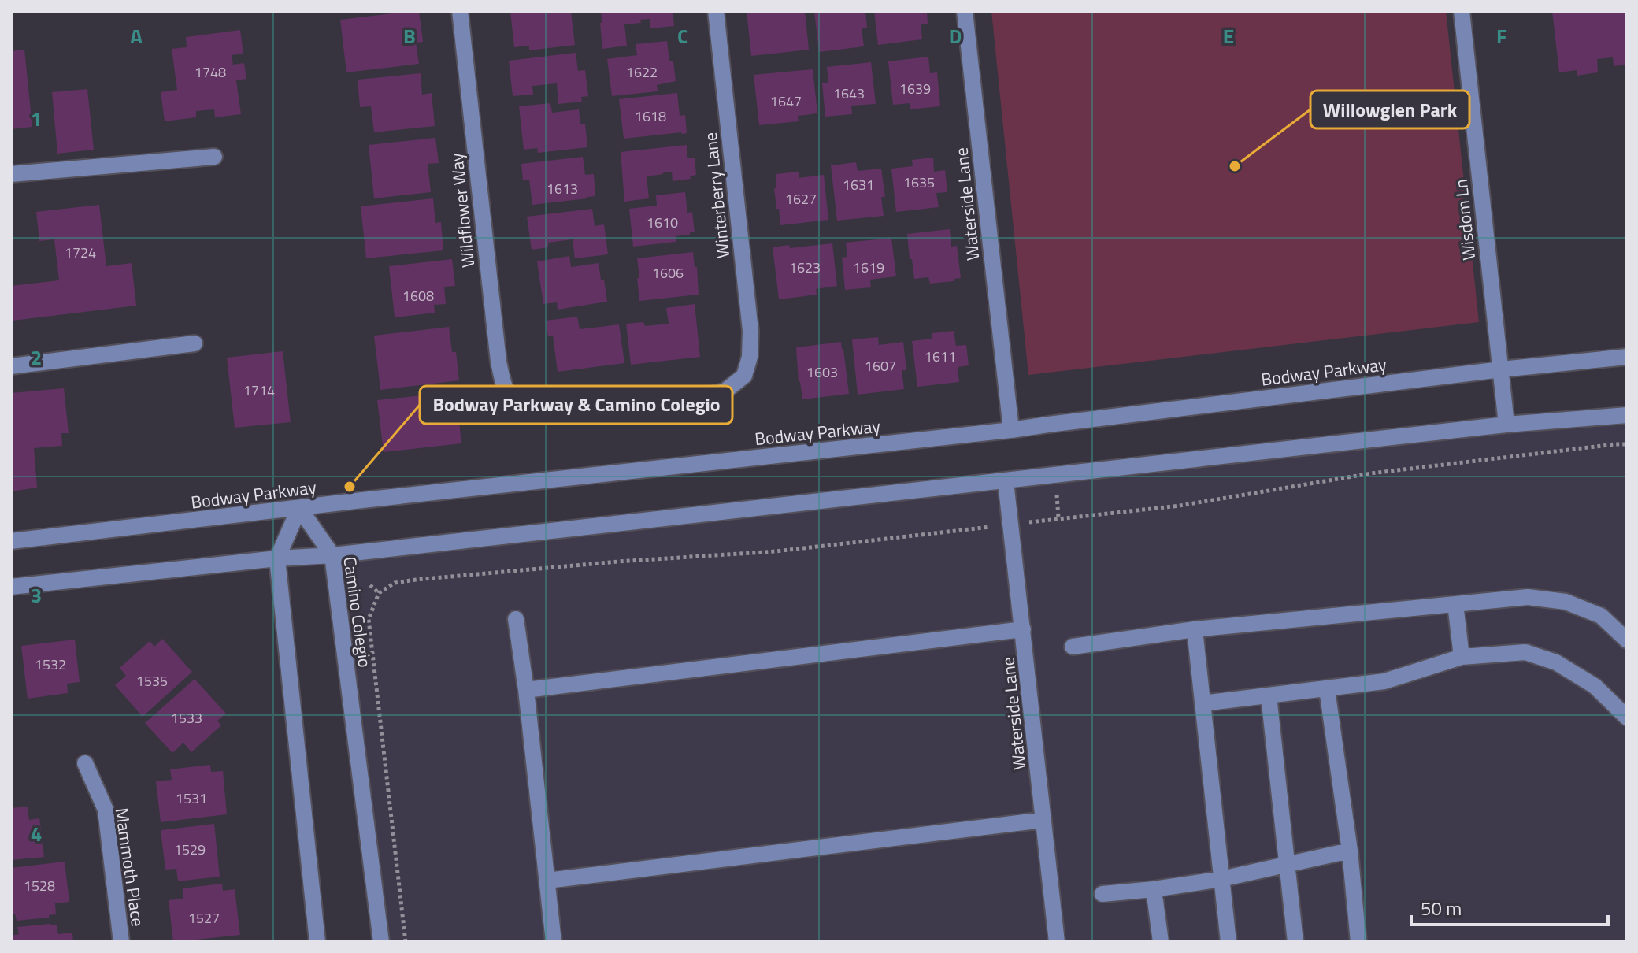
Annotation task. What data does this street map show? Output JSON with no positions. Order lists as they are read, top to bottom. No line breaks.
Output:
{"streets":{"street":["Winterberry Lane","Waterside Lane","Wildflower Way","Wisdom Ln","Bodway Parkway","Camino Colegio","Mammoth Place"]},"crossings":[["Winterberry Lane","Wildflower Way"],["Waterside Lane","Bodway Parkway"],["Wisdom Ln","Bodway Parkway"],["Bodway Parkway","Camino Colegio"]],"places":["Willowglen Park","Bodway Parkway & Camino Colegio"],"house_numbers":["1748","1622","1639","1643","1647","1618","1635","1631","1613","1627","1610","1724","1623","1619","1606","1608","1611","1607","1603","1714","1532","1535","1533","1531","1529","1528","1527"],"scale_bar":"50 m","grid":{"columns":["A","B","C","D","E","F"],"rows":["1","2","3","4"]}}
